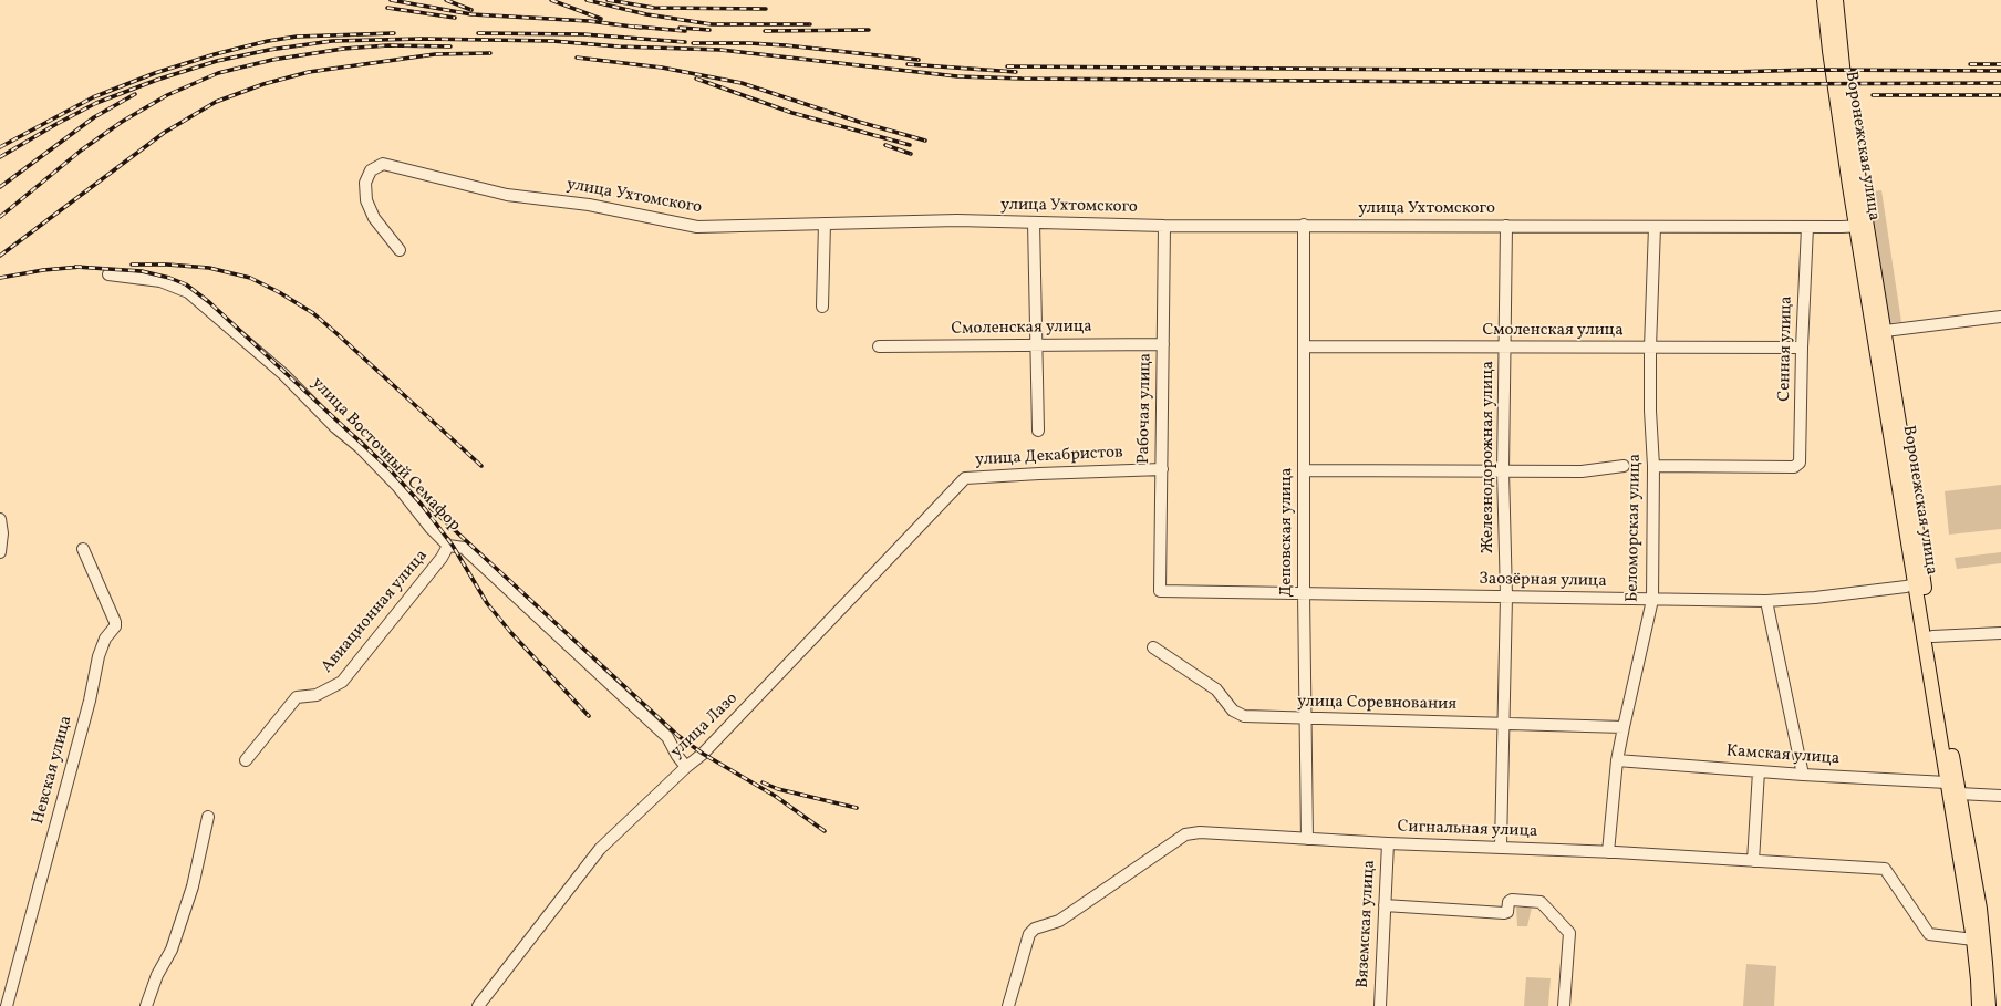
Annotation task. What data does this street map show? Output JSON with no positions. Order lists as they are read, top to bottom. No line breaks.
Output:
{"streets":{"main road":["Воронежская улица"],"street":["улица Ухтомского","Смоленская улица","Сенная улица","Рабочая улица","улица Восточный Семафор","улица Декабристов","Железнодорожная улица","Беломорская улица","Деповская улица","Заозёрная улица","Авиационная улица","улица Соревнования","улица Лазо","Камская улица","Невская улица","Сигнальная улица","Вяземская улица"]},"crossings":[["Воронежская улица","улица Ухтомского"],["Воронежская улица","Заозёрная улица"],["Воронежская улица","Камская улица"],["Воронежская улица","Сигнальная улица"],["улица Ухтомского","Сенная улица"],["улица Ухтомского","Рабочая улица"],["улица Ухтомского","Железнодорожная улица"],["улица Ухтомского","Беломорская улица"],["улица Ухтомского","Деповская улица"],["Смоленская улица","Сенная улица"],["Смоленская улица","Рабочая улица"],["Смоленская улица","Железнодорожная улица"],["Смоленская улица","Беломорская улица"],["Смоленская улица","Деповская улица"],["Сенная улица","Беломорская улица"],["Рабочая улица","улица Декабристов"],["Рабочая улица","Заозёрная улица"],["улица Восточный Семафор","Авиационная улица"],["улица Восточный Семафор","улица Лазо"],["улица Декабристов","улица Лазо"],["Железнодорожная улица","Заозёрная улица"],["Железнодорожная улица","улица Соревнования"],["Железнодорожная улица","Сигнальная улица"],["Беломорская улица","Заозёрная улица"],["Беломорская улица","улица Соревнования"],["Беломорская улица","Камская улица"],["Беломорская улица","Сигнальная улица"],["Деповская улица","Заозёрная улица"],["Деповская улица","улица Соревнования"],["Деповская улица","Сигнальная улица"],["Сигнальная улица","Вяземская улица"]]}
